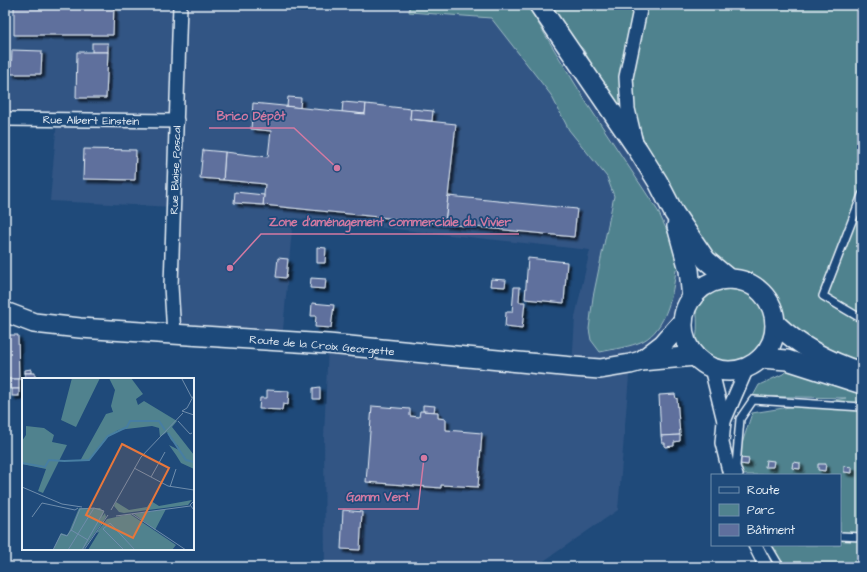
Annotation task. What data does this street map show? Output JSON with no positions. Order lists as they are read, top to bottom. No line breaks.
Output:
{"streets":{"main road":["Route de la Croix Georgette"],"street":["Rue Albert Einstein","Rue Blaise Pascal"]},"crossings":[["Rue Albert Einstein","Rue Blaise Pascal"],["Rue Blaise Pascal","Route de la Croix Georgette"]],"places":["Brico Dépôt","Zone d'aménagement commerciale du Vivier","Gamm Vert"],"legend":["Route","Parc","Bâtiment"]}
